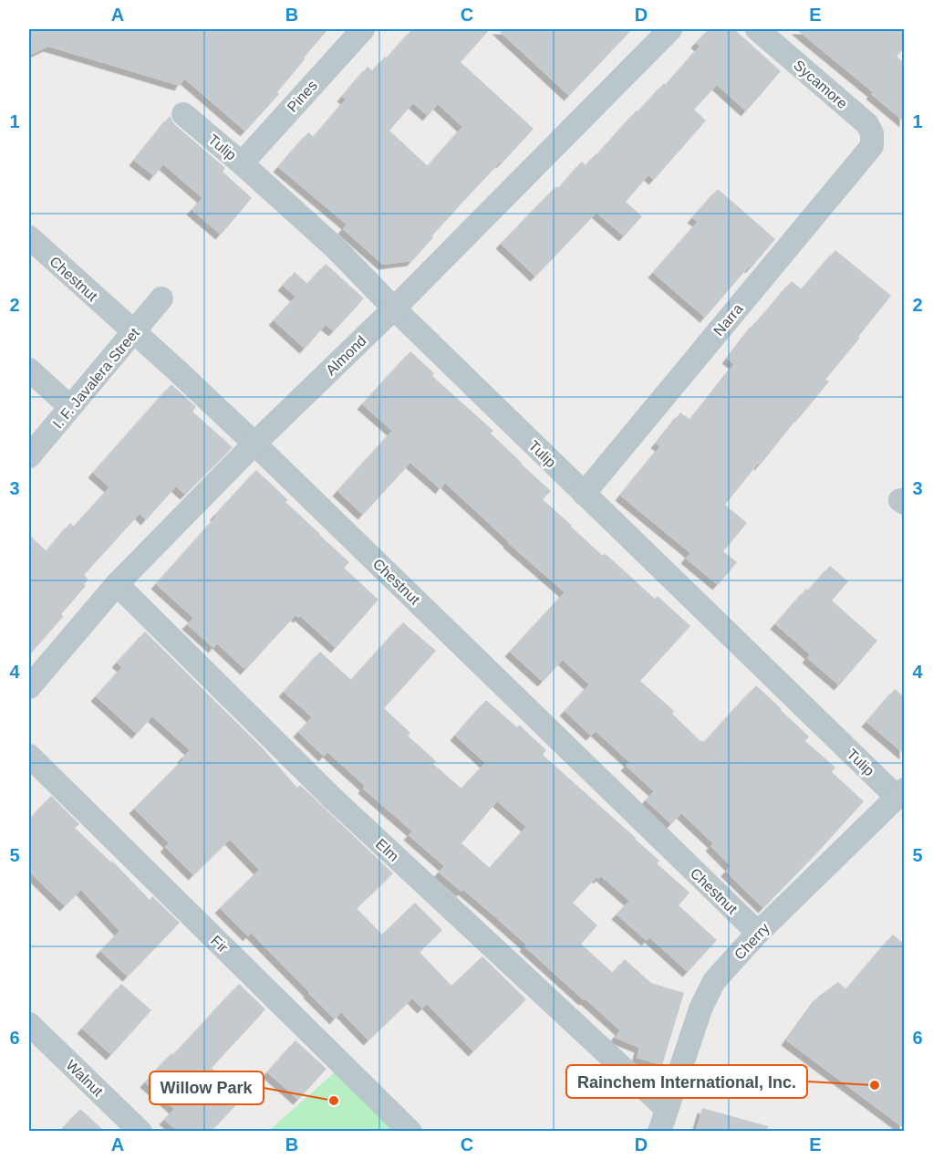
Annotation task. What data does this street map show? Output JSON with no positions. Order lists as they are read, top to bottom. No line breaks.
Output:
{"streets":{"street":["Sycamore","Pines","Tulip","Chestnut","Narra","Almond","I. F. Javalera Street","Elm","Cherry","Fir","Walnut"]},"crossings":[["Sycamore","Narra"],["Pines","Tulip"],["Tulip","Narra"],["Tulip","Almond"],["Tulip","Cherry"],["Chestnut","Almond"],["Chestnut","I. F. Javalera Street"],["Chestnut","Cherry"],["Almond","Elm"],["Elm","Cherry"]],"places":["Rainchem International, Inc.","Willow Park"],"grid":{"columns":["A","B","C","D","E"],"rows":["1","2","3","4","5","6"]}}
